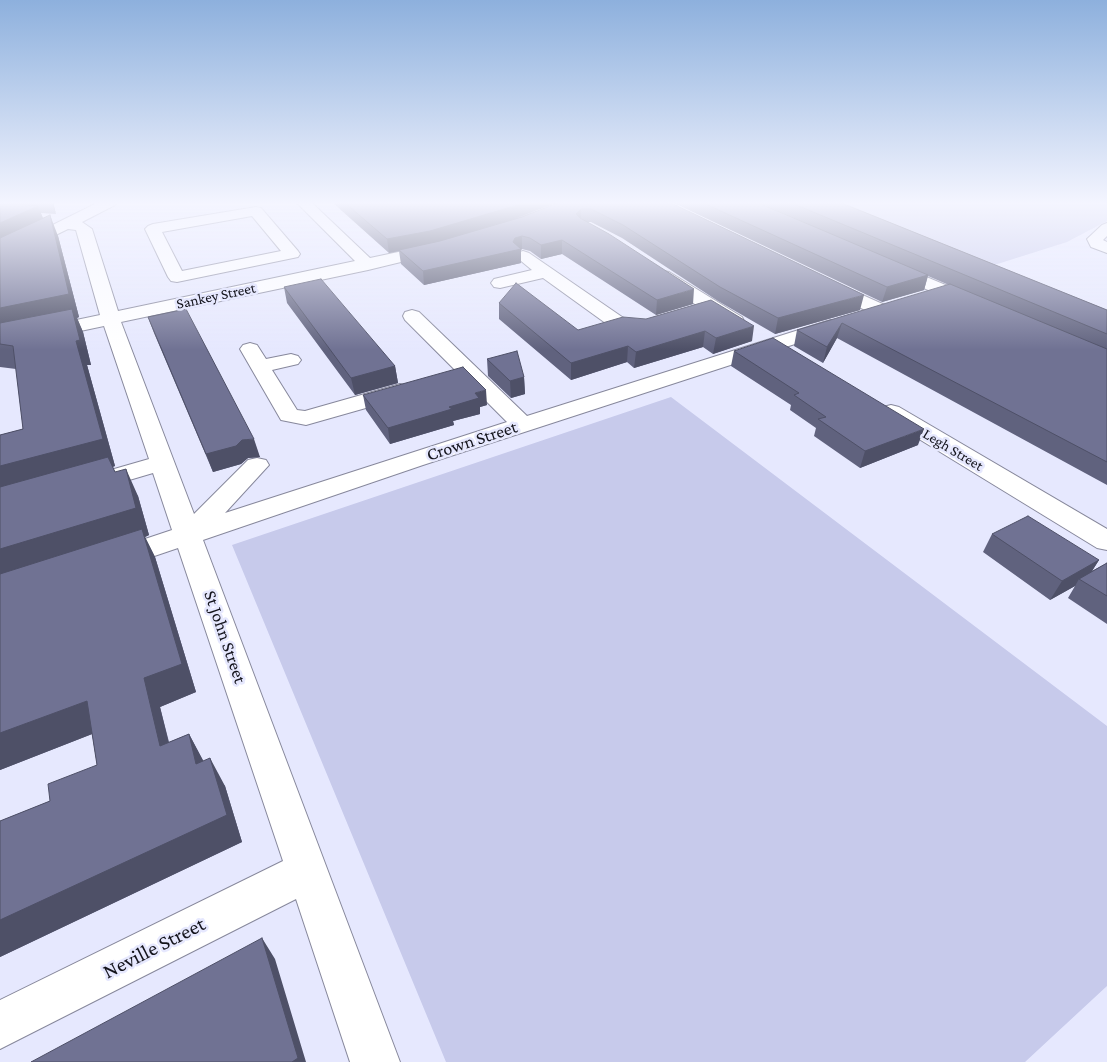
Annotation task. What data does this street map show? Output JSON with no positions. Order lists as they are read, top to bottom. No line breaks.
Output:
{"streets":{"street":["Sankey Street","Crown Street","Legh Street","St John Street","Neville Street"]},"crossings":[["Sankey Street","St John Street"],["Crown Street","St John Street"],["St John Street","Neville Street"]]}
